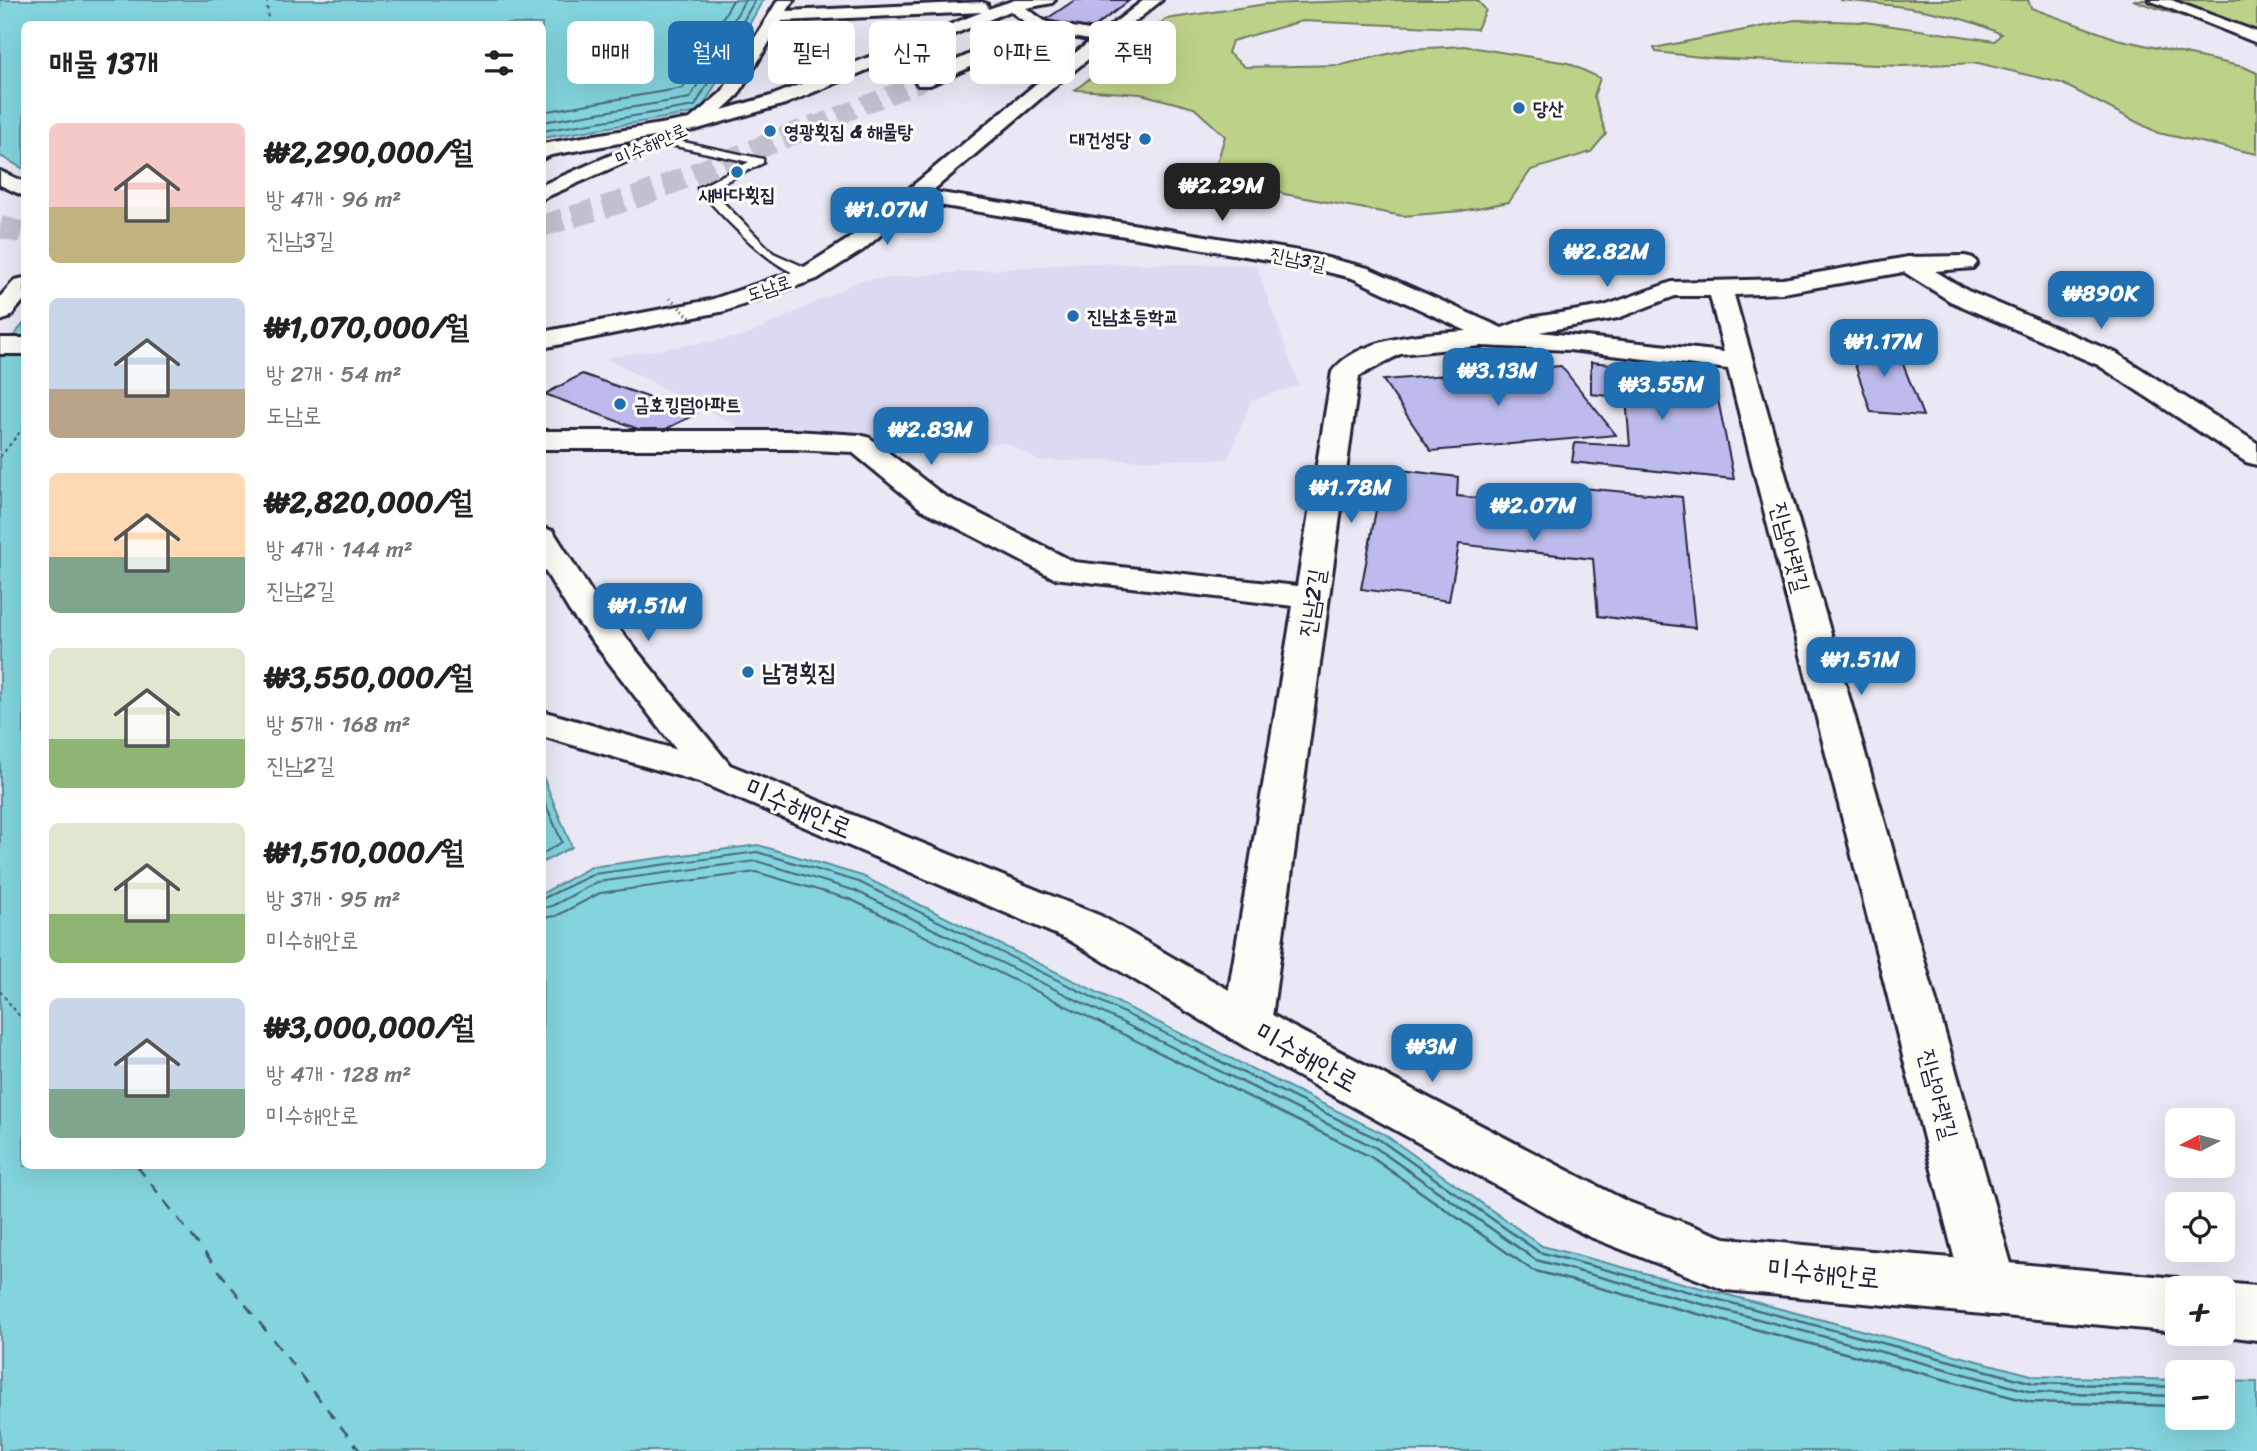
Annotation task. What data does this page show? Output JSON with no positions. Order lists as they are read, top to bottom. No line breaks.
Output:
{"streets":{"street":["미수해안로","진남3길","도남로","진남아랫길","진남2길"]},"crossings":[["미수해안로","진남아랫길"],["미수해안로","진남2길"],["진남3길","도남로"],["진남3길","진남2길"],["진남아랫길","진남2길"]],"places":["당산","영광횟집 & 해물탕","대건성당","새바다횟집","진남초등학교","금호킹덤아파트","남경횟집"],"north":"left","page":{"chip":["매매","월세","필터","신규","아파트","주택"],"heading":"매물 13개","list":[{"name":"₩2,290,000/월","note":"방 4개 · 96 m² · 진남3길"},{"name":"₩1,070,000/월","note":"방 2개 · 54 m² · 도남로"},{"name":"₩2,820,000/월","note":"방 4개 · 144 m² · 진남2길"},{"name":"₩3,550,000/월","note":"방 5개 · 168 m² · 진남2길"},{"name":"₩1,510,000/월","note":"방 3개 · 95 m² · 미수해안로"},{"name":"₩3,000,000/월","note":"방 4개 · 128 m² · 미수해안로"}],"price":["₩2.29M","₩1.07M","₩2.82M","₩890K","₩1.17M","₩3.13M","₩3.55M","₩2.83M","₩1.78M","₩2.07M","₩1.51M","₩1.51M","₩3M"],"map_buttons":["+","−"]}}
